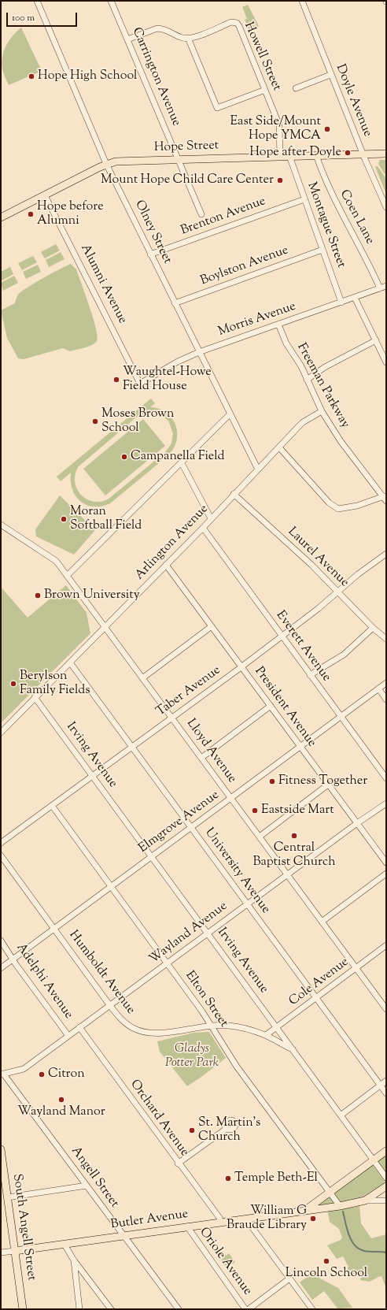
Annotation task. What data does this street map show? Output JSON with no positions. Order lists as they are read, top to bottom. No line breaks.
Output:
{"streets":{"main road":["Hope Street","Butler Avenue","South Angell Street"],"street":["Howell Street","Carrington Avenue","Doyle Avenue","Brenton Avenue","Coen Lane","Montague Street","Olney Street","Boylston Avenue","Alumni Avenue","Morris Avenue","Freeman Parkway","Arlington Avenue","Laurel Avenue","Everett Avenue","Taber Avenue","President Avenue","Lloyd Avenue","Irving Avenue","Elmgrove Avenue","University Avenue","Wayland Avenue","Humboldt Avenue","Adelphi Avenue","Cole Avenue","Elton Street","Orchard Avenue","Angell Street","Oriole Avenue"]},"crossings":[["Howell Street","Hope Street"],["Carrington Avenue","Hope Street"],["Doyle Avenue","Hope Street"],["Hope Street","Coen Lane"],["Hope Street","Montague Street"],["Hope Street","Olney Street"],["Hope Street","Alumni Avenue"],["Brenton Avenue","Montague Street"],["Brenton Avenue","Olney Street"],["Coen Lane","Morris Avenue"],["Montague Street","Boylston Avenue"],["Montague Street","Morris Avenue"],["Olney Street","Boylston Avenue"],["Olney Street","Morris Avenue"],["Olney Street","Arlington Avenue"],["Alumni Avenue","Morris Avenue"],["Morris Avenue","Freeman Parkway"],["Freeman Parkway","Arlington Avenue"],["Arlington Avenue","Laurel Avenue"],["Arlington Avenue","Everett Avenue"],["Arlington Avenue","President Avenue"],["Arlington Avenue","Lloyd Avenue"],["Arlington Avenue","Irving Avenue"],["Arlington Avenue","University Avenue"],["Laurel Avenue","Taber Avenue"],["Everett Avenue","Taber Avenue"],["Everett Avenue","Elmgrove Avenue"],["Taber Avenue","President Avenue"],["Taber Avenue","Lloyd Avenue"],["Taber Avenue","Irving Avenue"],["Taber Avenue","University Avenue"],["Taber Avenue","Elton Street"],["President Avenue","Elmgrove Avenue"],["President Avenue","Wayland Avenue"],["Lloyd Avenue","Elmgrove Avenue"],["Lloyd Avenue","Wayland Avenue"],["Lloyd Avenue","Cole Avenue"],["Irving Avenue","Elmgrove Avenue"],["Irving Avenue","Wayland Avenue"],["Irving Avenue","Humboldt Avenue"],["Irving Avenue","Cole Avenue"],["Elmgrove Avenue","University Avenue"],["Elmgrove Avenue","Humboldt Avenue"],["Elmgrove Avenue","Adelphi Avenue"],["Elmgrove Avenue","Elton Street"],["University Avenue","Wayland Avenue"],["University Avenue","Cole Avenue"],["Wayland Avenue","Humboldt Avenue"],["Wayland Avenue","Adelphi Avenue"],["Wayland Avenue","Elton Street"],["Wayland Avenue","Orchard Avenue"],["Wayland Avenue","Angell Street"],["Humboldt Avenue","Cole Avenue"],["Humboldt Avenue","Elton Street"],["Elton Street","Butler Avenue"],["Orchard Avenue","Butler Avenue"],["Angell Street","Butler Avenue"],["Butler Avenue","South Angell Street"],["Butler Avenue","Oriole Avenue"]],"parks":["Gladys Potter Park"],"places":["Hope High School","East Side/Mount Hope YMCA","Hope after Doyle","Mount Hope Child Care Center","Hope before Alumni","Waughtel-Howe Field House","Moses Brown School","Campanella Field","Moran Softball Field","Brown University","Berylson Family Fields","Fitness Together","Eastside Mart","Central Baptist Church","Citron","Wayland Manor","St. Martin's Church","Temple Beth-El","William G Braude Library","Lincoln School"],"scale_bar":"100 m"}
